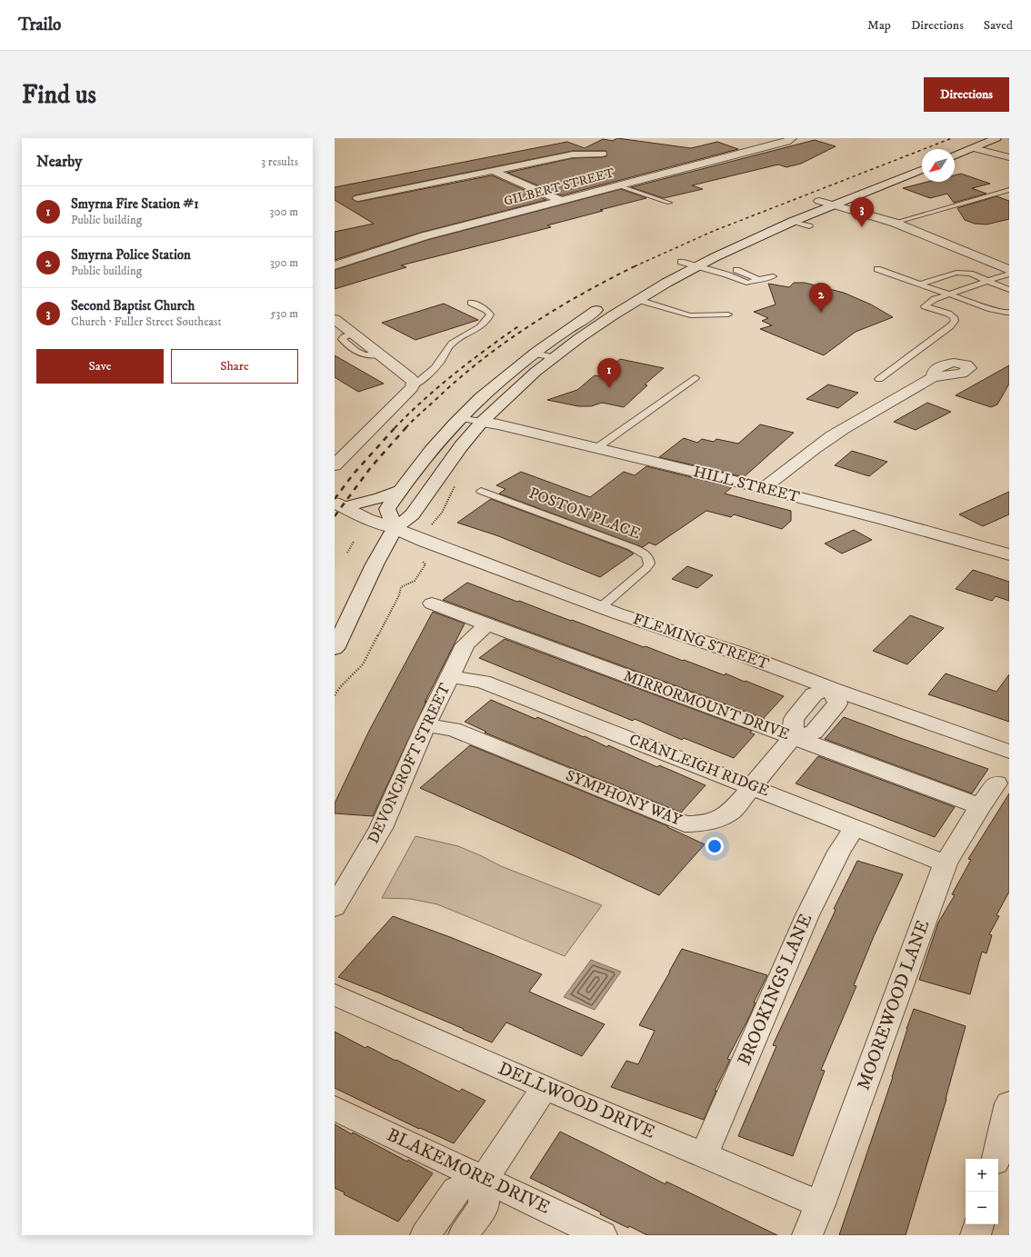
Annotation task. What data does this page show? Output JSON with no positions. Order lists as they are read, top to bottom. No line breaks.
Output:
{"streets":{"street":["GILBERT STREET","HILL STREET","FLEMING STREET","MIRRORMOUNT DRIVE","DEVONCROFT STREET","CRANLEIGH RIDGE","SYMPHONY WAY","BROOKINGS LANE","MOOREWOOD LANE","DELLWOOD DRIVE","BLAKEMORE DRIVE"],"lane":["POSTON PLACE"]},"crossings":[["POSTON PLACE","FLEMING STREET"],["MIRRORMOUNT DRIVE","DEVONCROFT STREET"],["MIRRORMOUNT DRIVE","SYMPHONY WAY"],["MIRRORMOUNT DRIVE","MOOREWOOD LANE"],["DEVONCROFT STREET","CRANLEIGH RIDGE"],["DEVONCROFT STREET","SYMPHONY WAY"],["CRANLEIGH RIDGE","SYMPHONY WAY"],["CRANLEIGH RIDGE","BROOKINGS LANE"],["CRANLEIGH RIDGE","MOOREWOOD LANE"],["BROOKINGS LANE","DELLWOOD DRIVE"],["MOOREWOOD LANE","DELLWOOD DRIVE"]],"north":"bottom left","page":{"header":"Trailo","nav":["Map","Directions","Saved"],"buttons":["Directions",["Save","Share"]],"title":"Find us","heading":["Nearby","3 results"],"list":[{"mark":"1","name":"Smyrna Fire Station #1","note":"Public building","value":"300 m"},{"mark":"2","name":"Smyrna Police Station","note":"Public building","value":"390 m"},{"mark":"3","name":"Second Baptist Church","note":"Church · Fuller Street Southeast","value":"530 m"}],"pins":["3","2","1"],"map_buttons":["+","−"]}}
